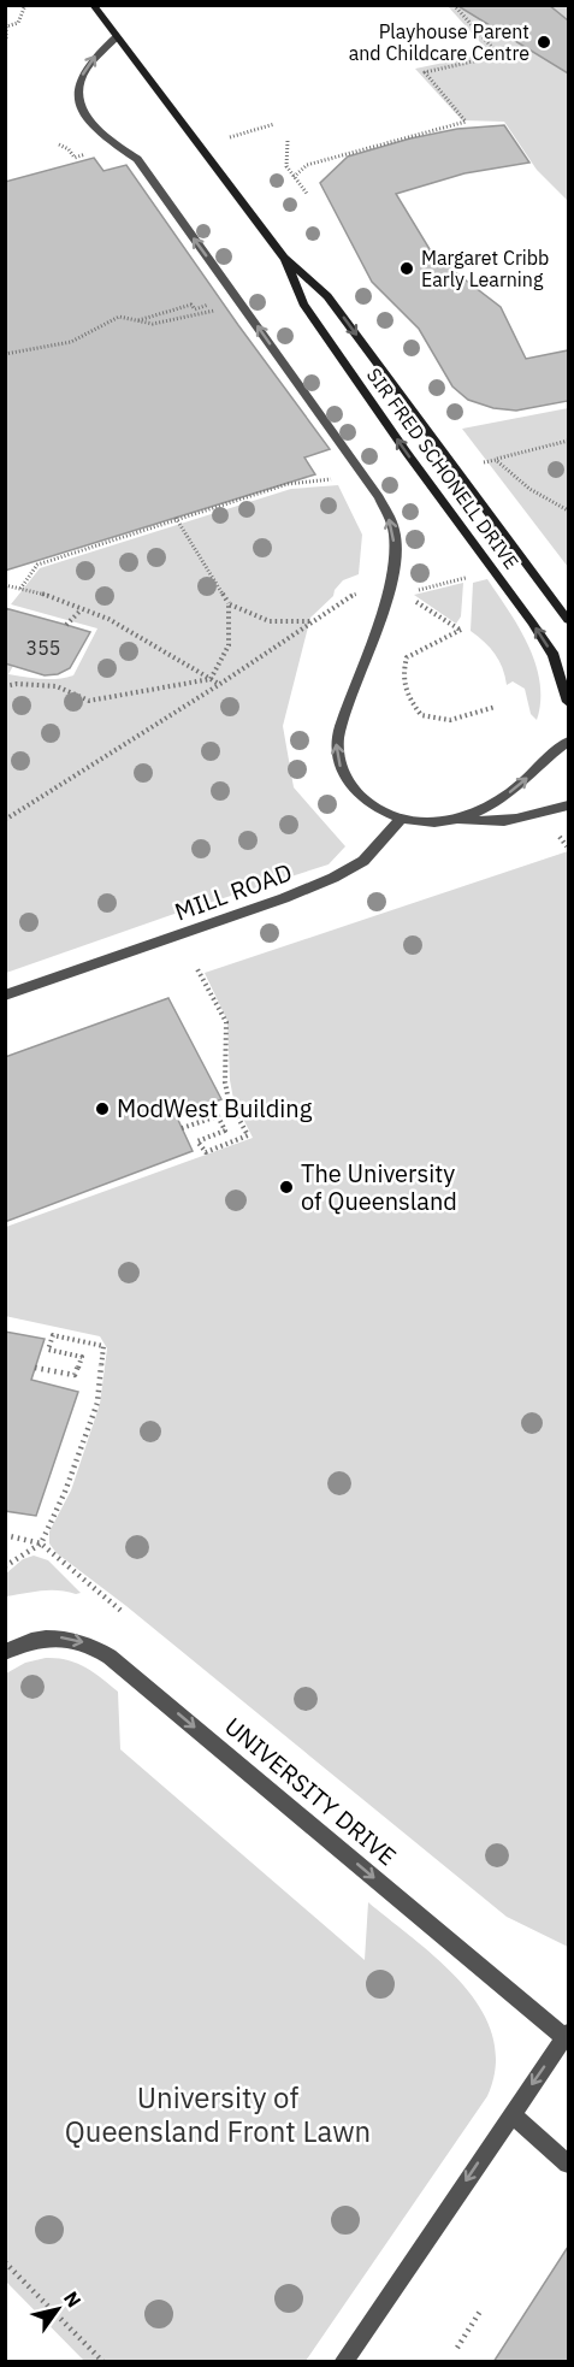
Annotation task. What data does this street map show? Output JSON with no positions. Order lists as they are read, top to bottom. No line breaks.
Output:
{"streets":{"street":["SIR FRED SCHONELL DRIVE","MILL ROAD","UNIVERSITY DRIVE"]},"parks":["University of Queensland Front Lawn"],"places":["Playhouse Parent and Childcare Centre","Margaret Cribb Early Learning","ModWest Building","The University of Queensland"],"house_numbers":["355"],"north":"top right"}
